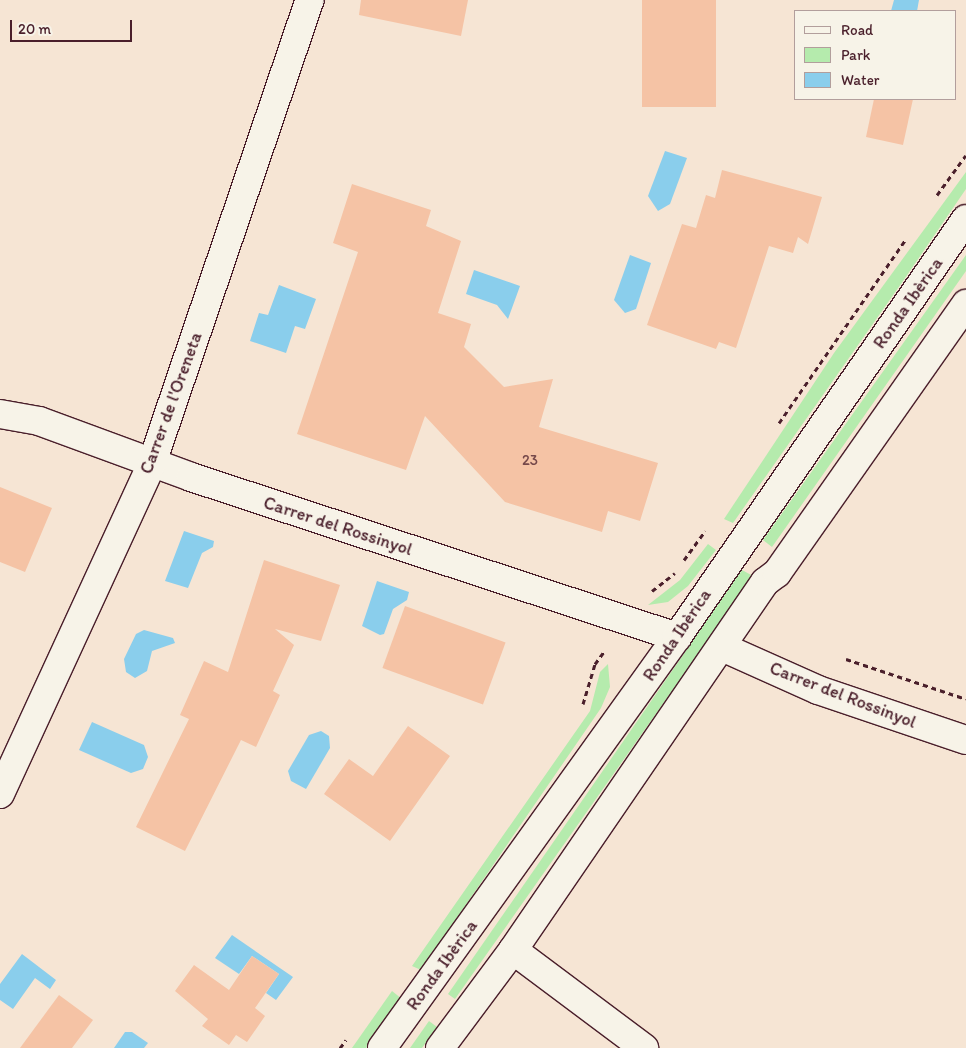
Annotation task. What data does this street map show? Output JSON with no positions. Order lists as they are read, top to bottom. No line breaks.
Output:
{"streets":{"street":["Ronda Ibèrica","Carrer de l'Oreneta","Carrer del Rossinyol"]},"crossings":[["Ronda Ibèrica","Carrer del Rossinyol"],["Carrer de l'Oreneta","Carrer del Rossinyol"]],"house_numbers":["23"],"legend":["Road","Park","Water"],"scale_bar":"20 m"}
